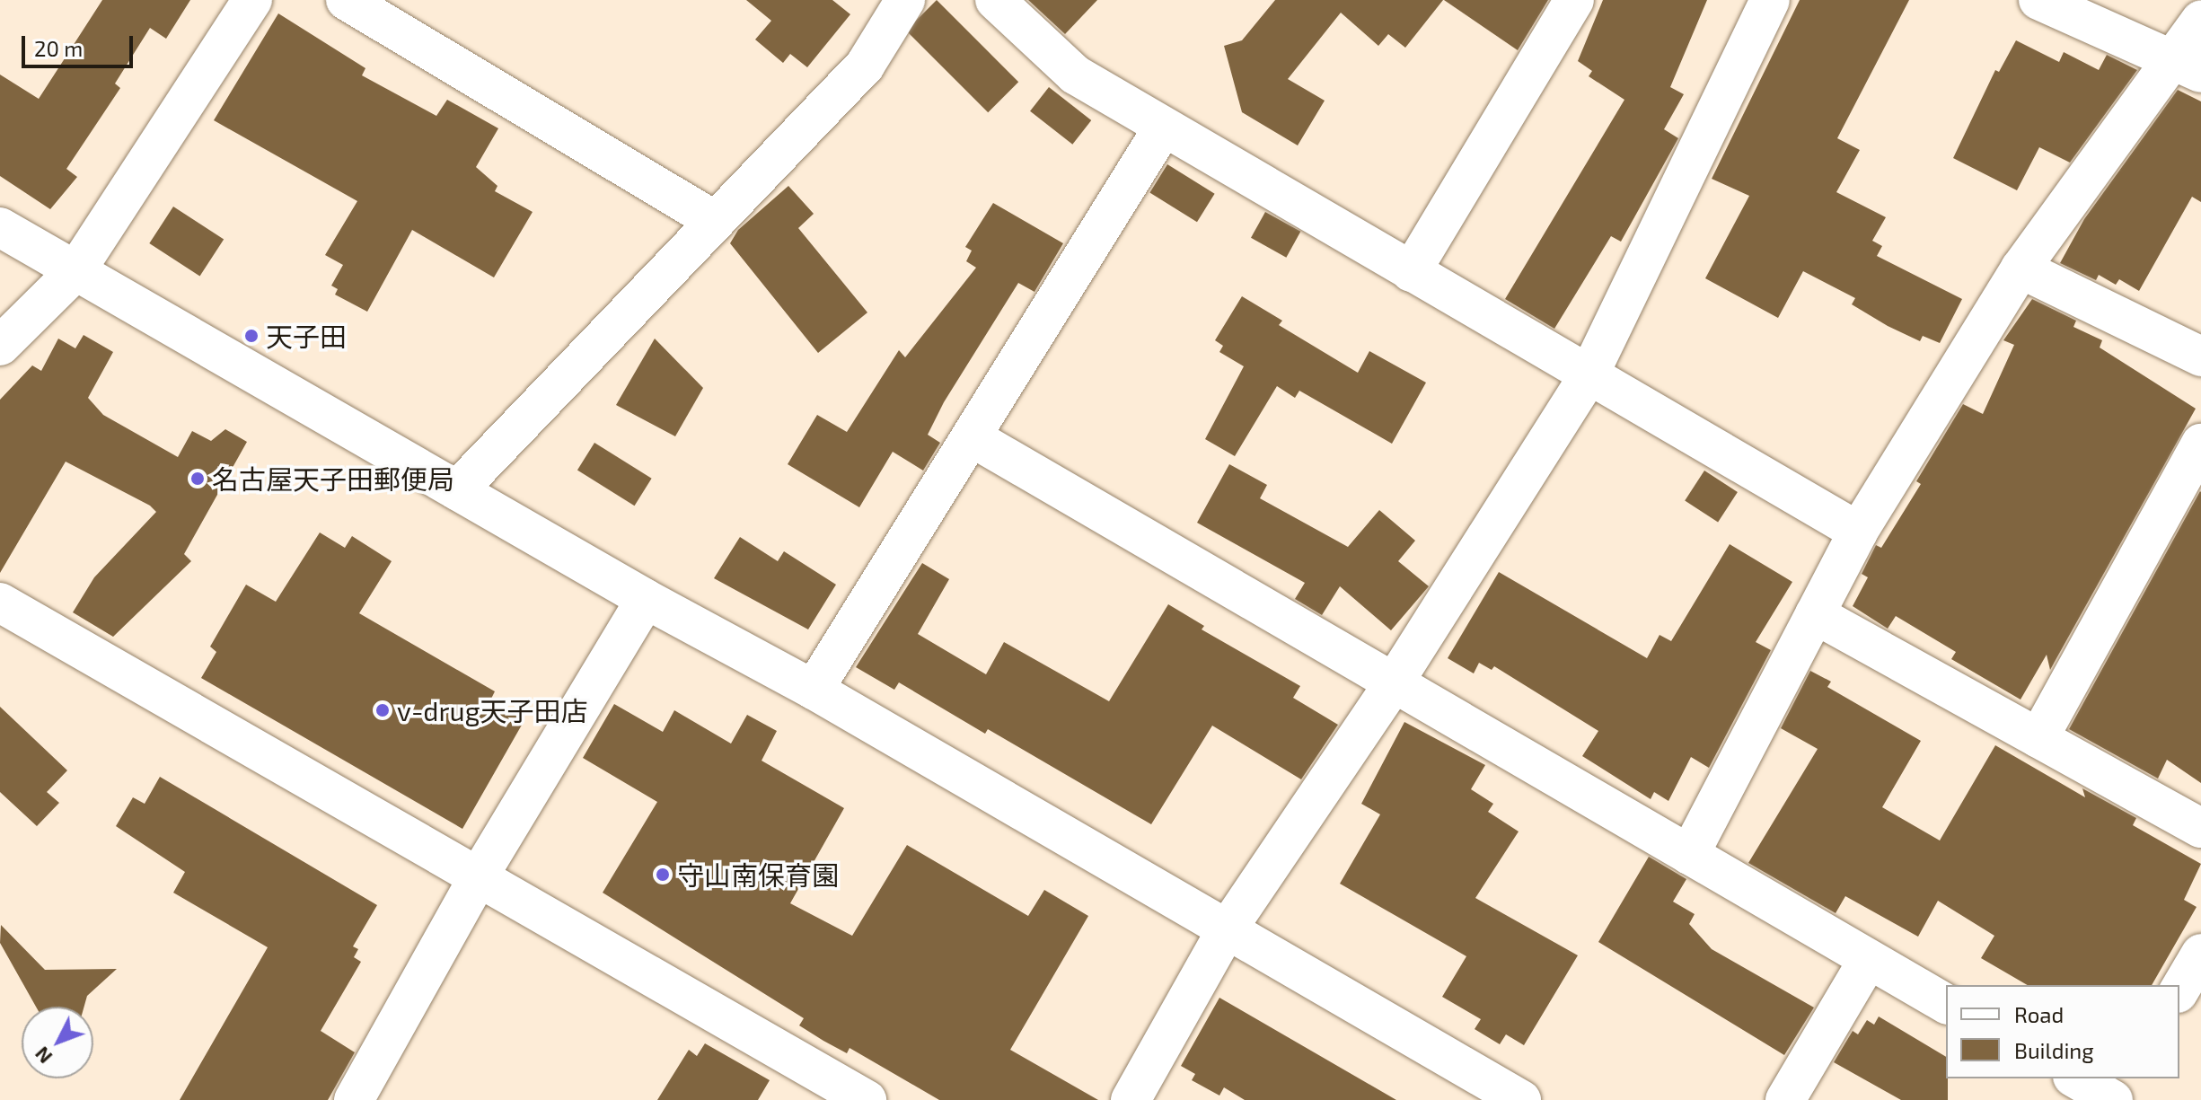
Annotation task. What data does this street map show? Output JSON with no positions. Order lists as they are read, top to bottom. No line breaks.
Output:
{"places":["天子田","名古屋天子田郵便局","v-drug天子田店","守山南保育園"],"legend":["Road","Building"],"scale_bar":"20 m","north":"bottom left"}
